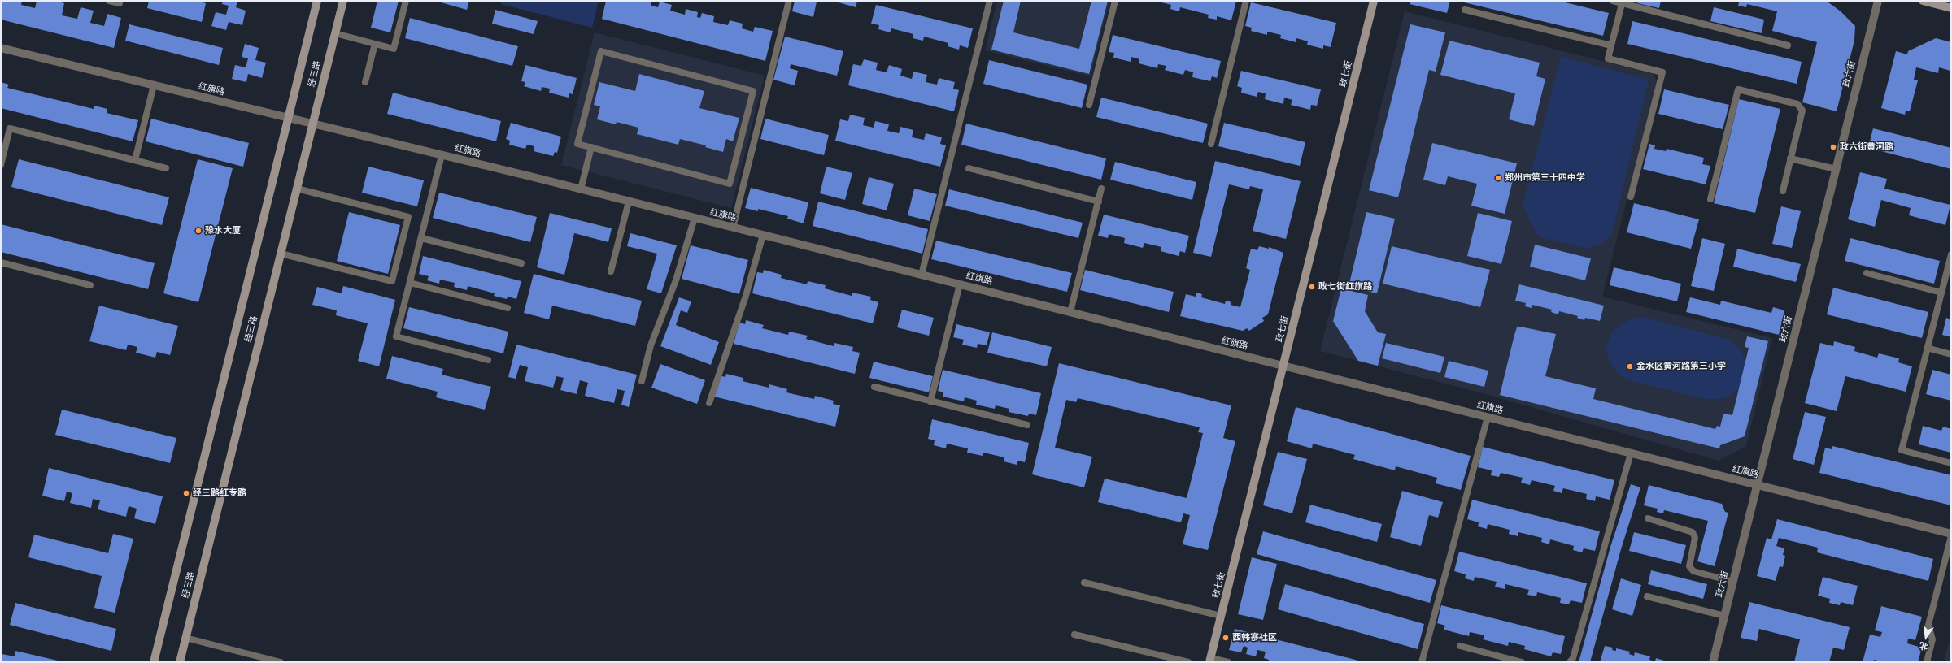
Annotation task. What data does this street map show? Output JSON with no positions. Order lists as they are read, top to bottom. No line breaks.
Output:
{"streets":{"main road":["经三路","政七街"],"street":["政六街","红旗路"]},"crossings":[["经三路","红旗路"],["政七街","红旗路"],["政六街","红旗路"]],"places":["政六街黄河路","郑州市第三十四中学","豫水大厦","政七街红旗路","金水区黄河路第三小学","经三路红专路","西韩寨社区"],"north":"bottom"}
